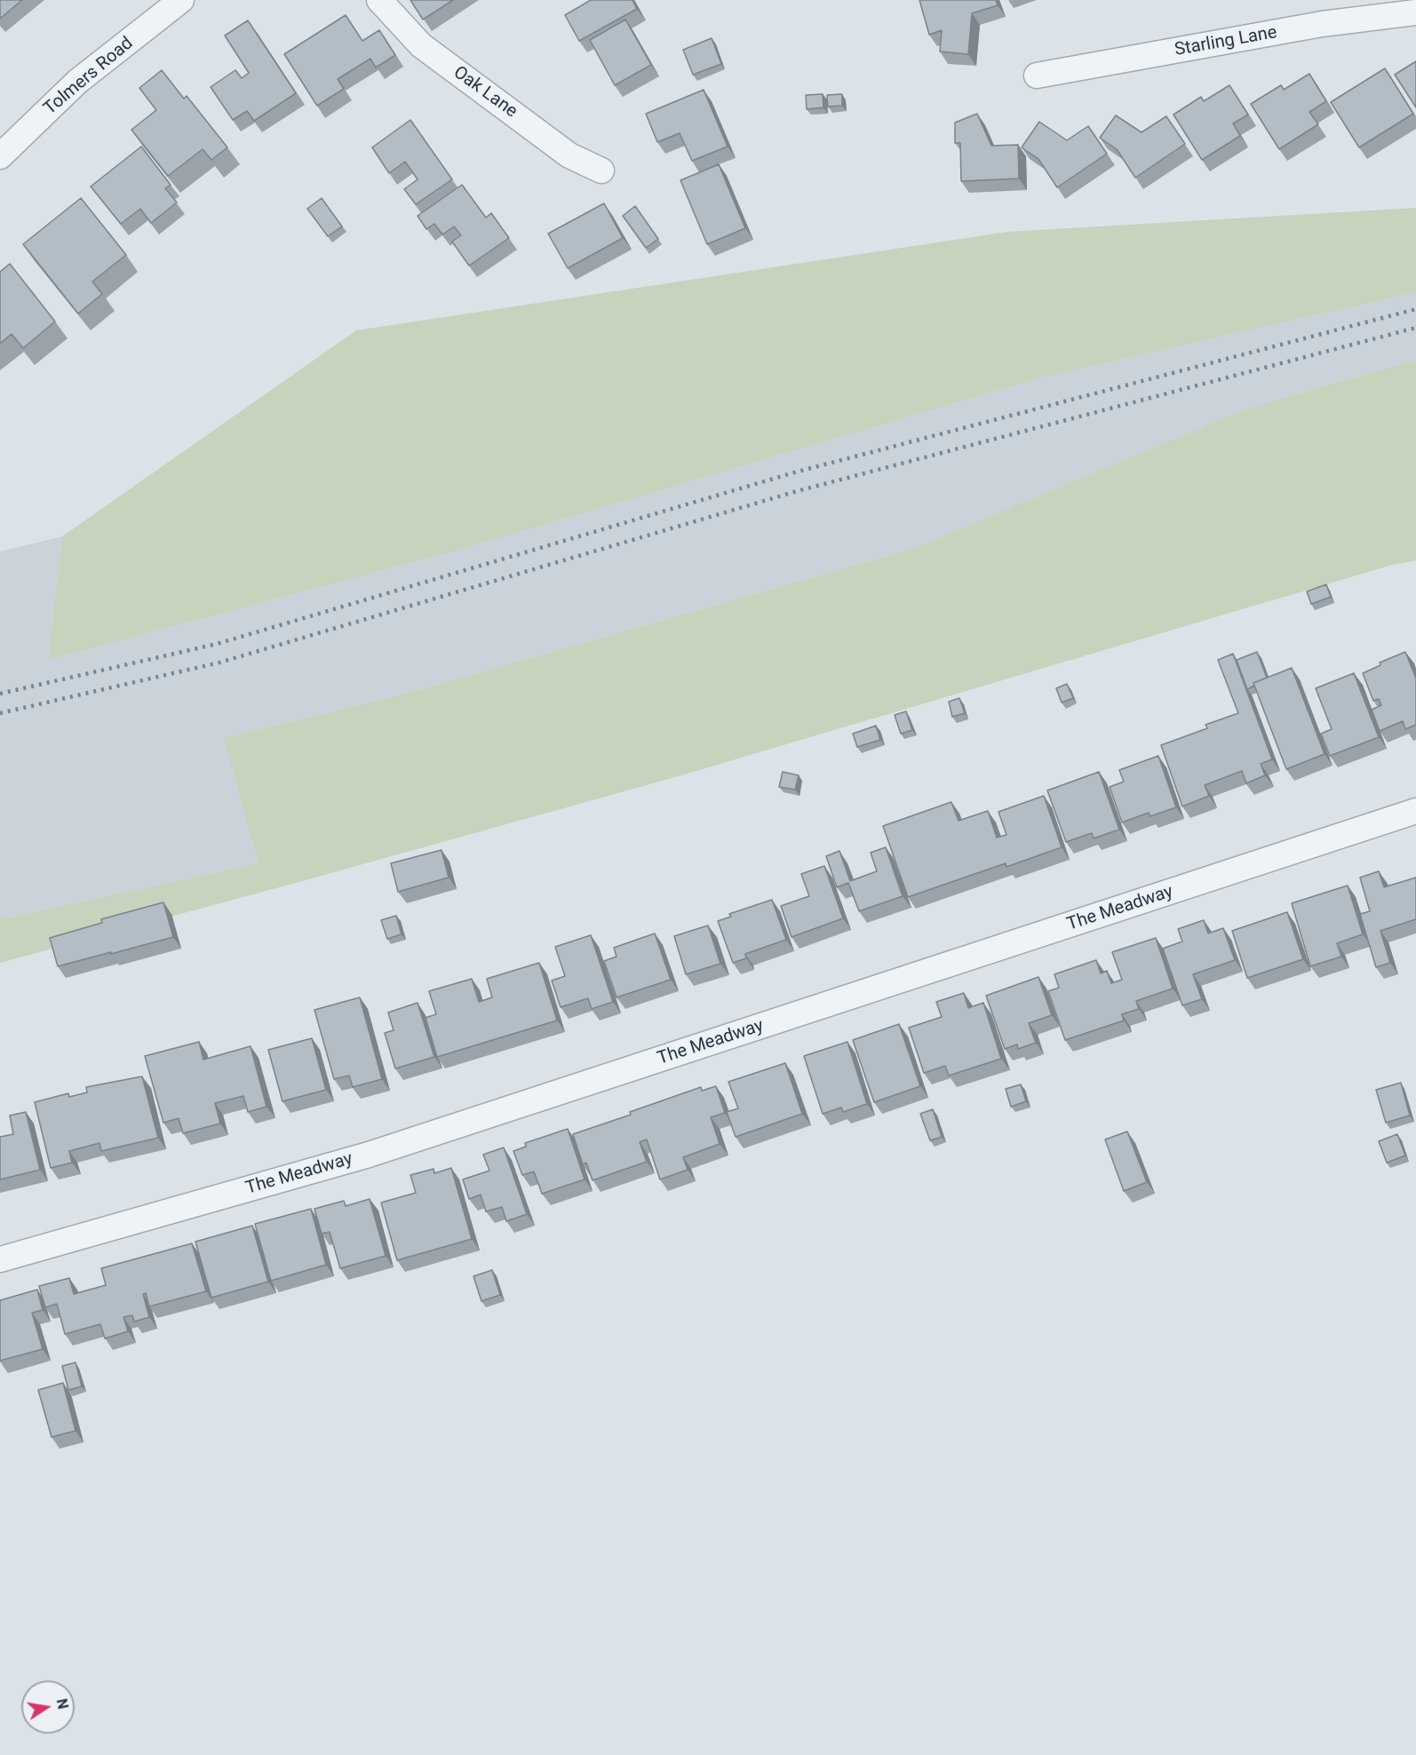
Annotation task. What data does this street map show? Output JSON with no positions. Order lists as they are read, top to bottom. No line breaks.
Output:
{"streets":{"street":["Starling Lane","Tolmers Road","Oak Lane","The Meadway"]},"north":"right"}
